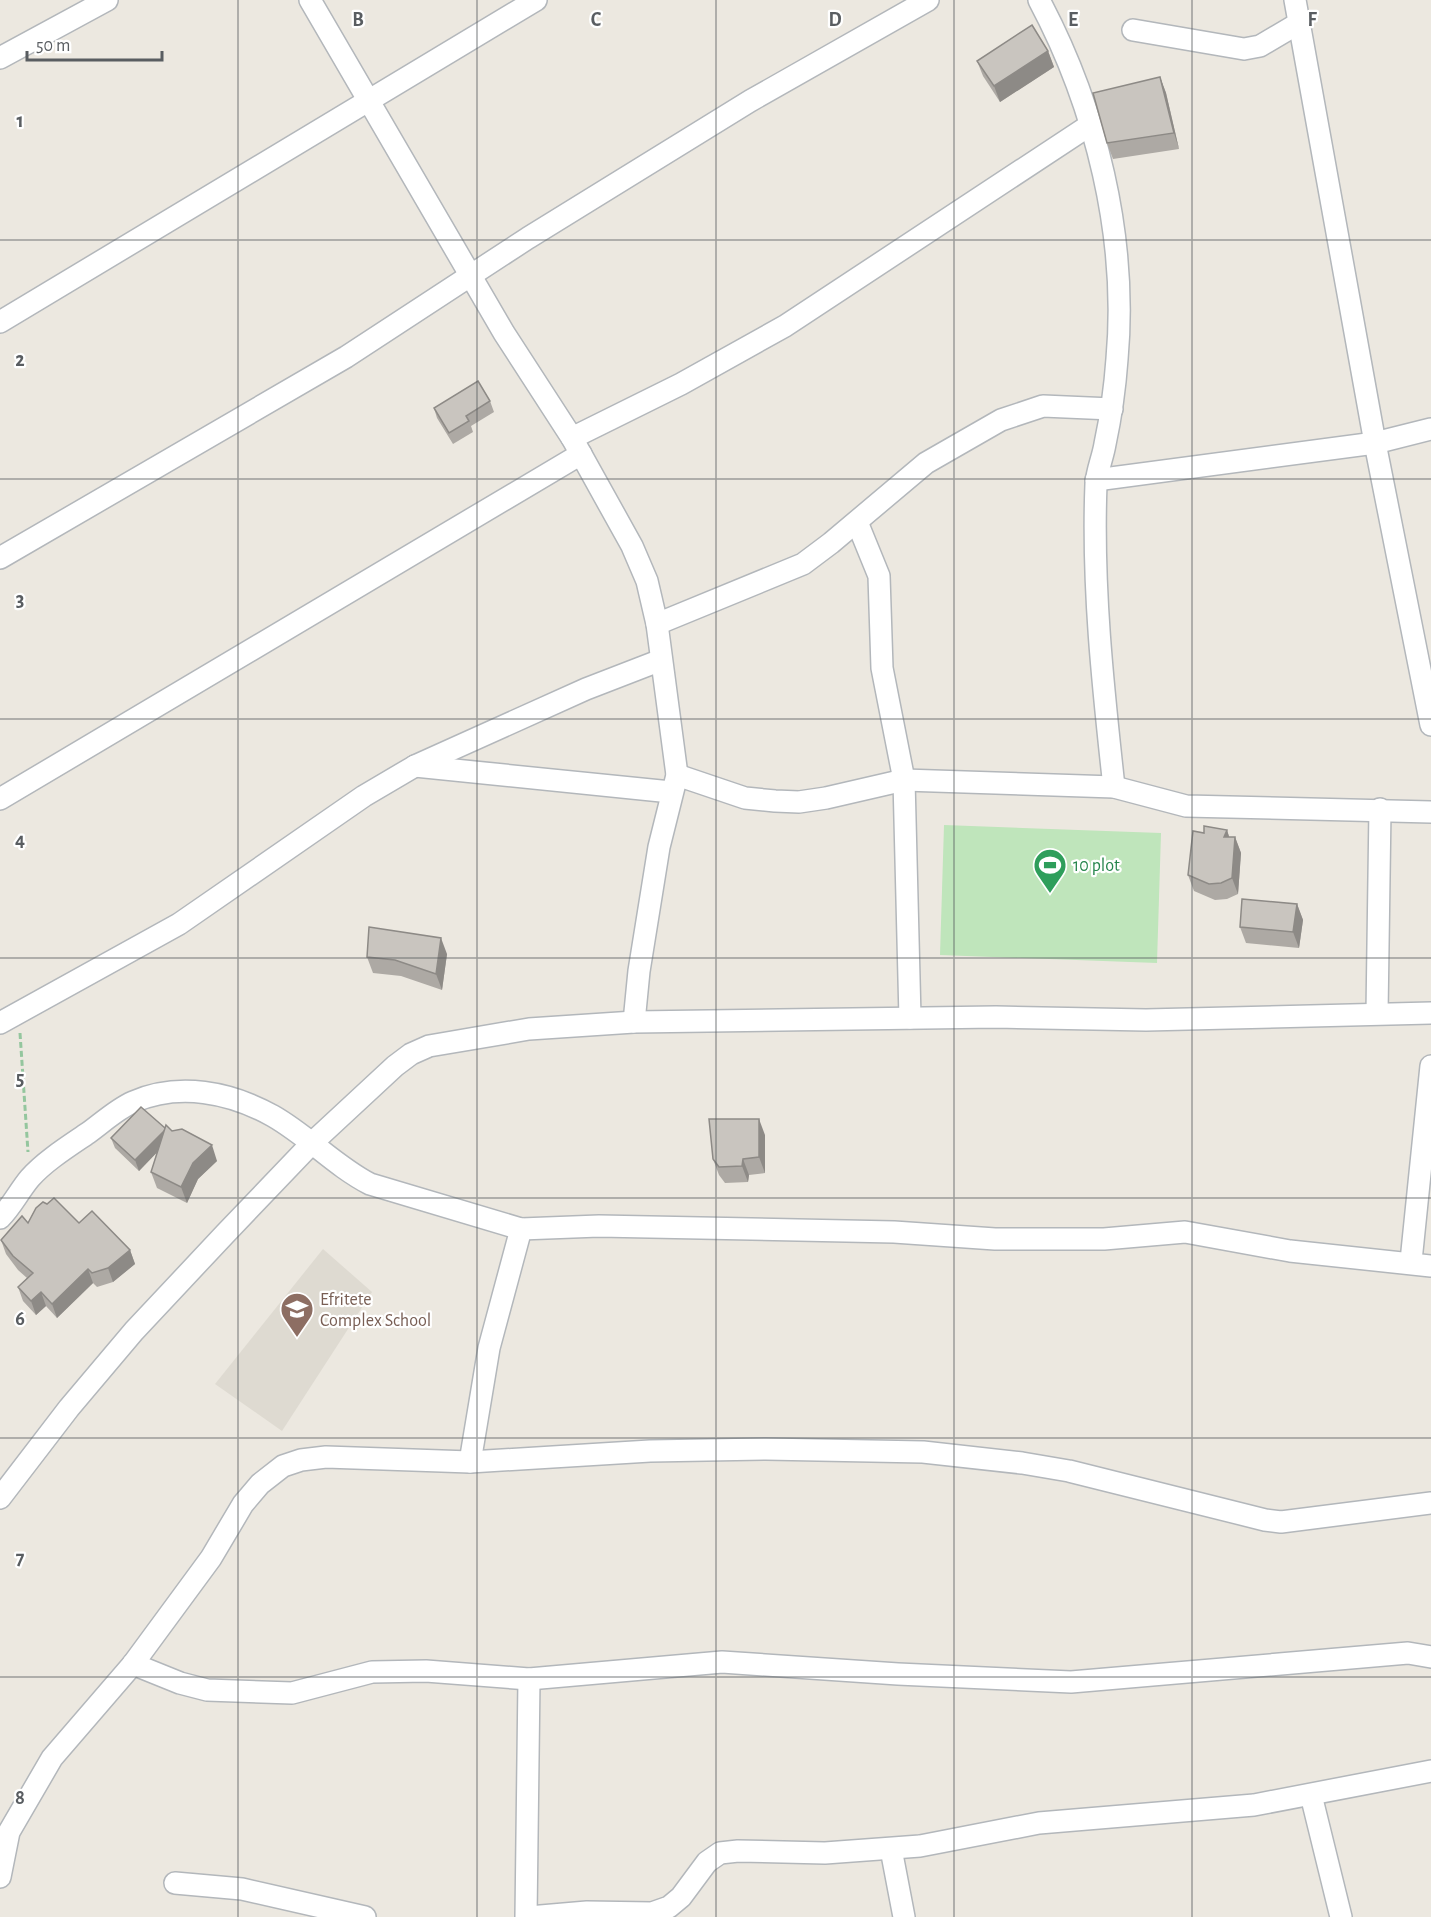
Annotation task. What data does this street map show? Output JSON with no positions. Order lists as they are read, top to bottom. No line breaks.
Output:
{"places":{"sports":["10 plot"],"school or university":["Efritete Complex School"]},"scale_bar":"50 m","grid":{"columns":["B","C","D","E","F"],"rows":["1","2","3","4","5","6","7","8"]}}
